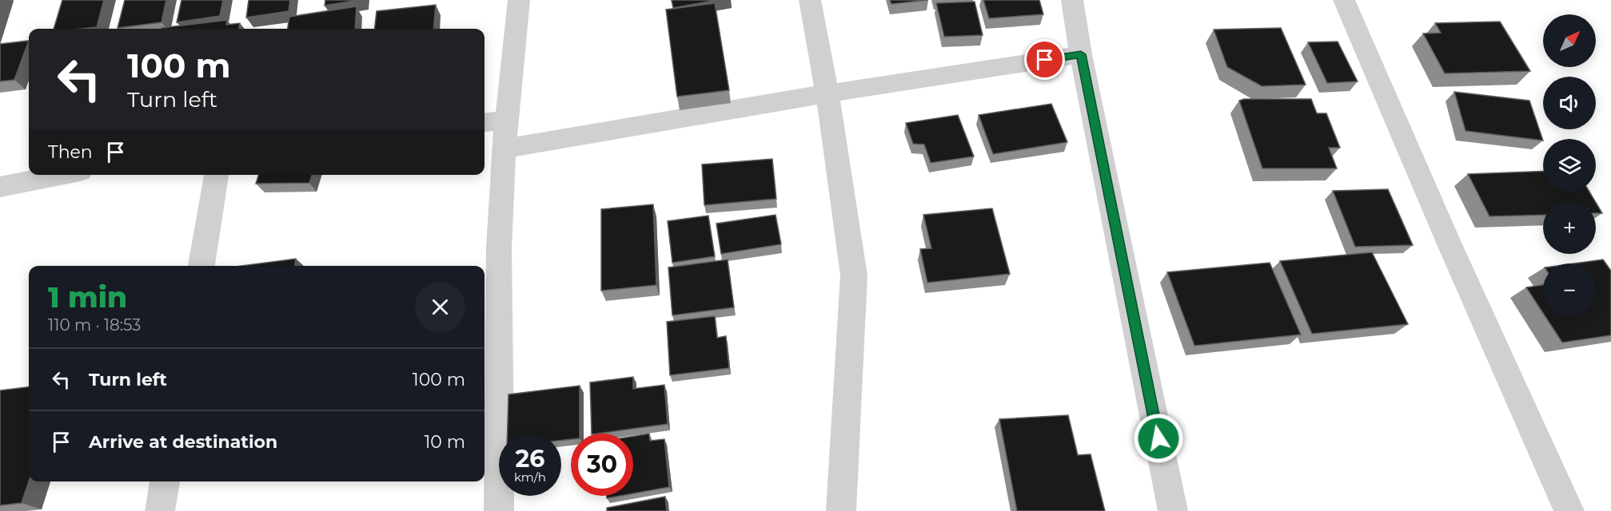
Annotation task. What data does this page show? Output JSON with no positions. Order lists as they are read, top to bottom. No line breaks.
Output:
{"north":"top right","page":{"map_buttons":["+","−"],"turn":["100 m","Turn left"],"then":"Then","heading":["1 min","110 m · 18:53"],"list":[{"name":"Turn left","value":"100 m"},{"name":"Arrive at destination","value":"10 m"}],"speed":"26 km/h","limit":"30"}}
